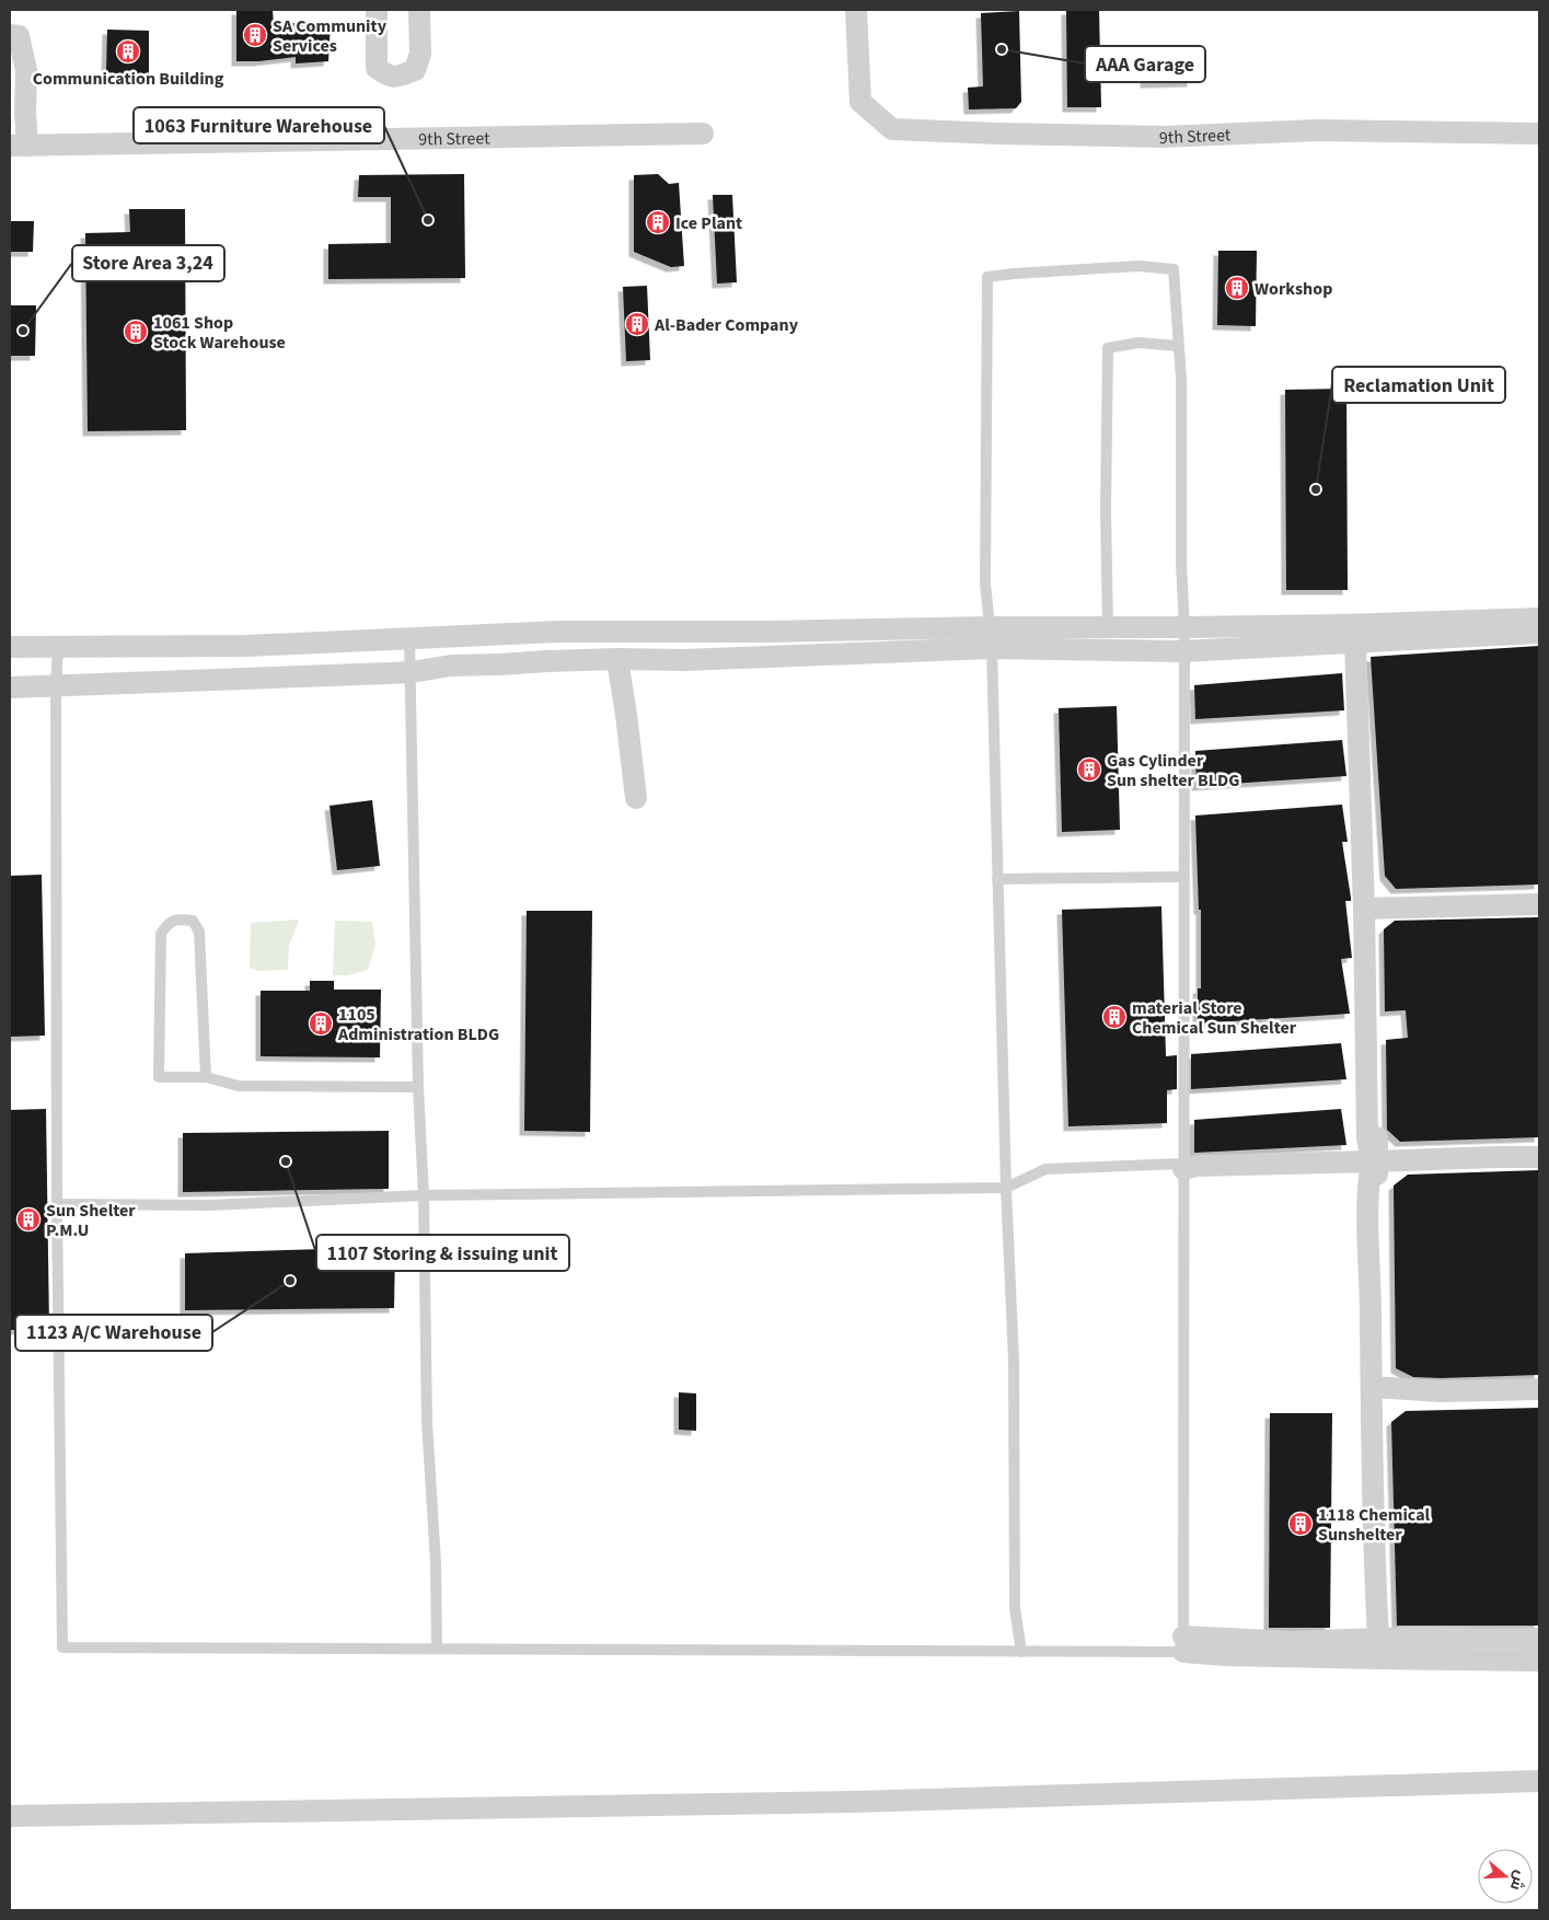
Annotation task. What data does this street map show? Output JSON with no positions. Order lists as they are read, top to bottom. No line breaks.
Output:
{"streets":{"street":["9th Street"]},"places":{"building":["SA Community Services","Communication Building","Ice Plant","Workshop","Al-Bader Company","1061 Shop Stock Warehouse","Gas Cylinder Sun shelter BLDG","material Store Chemical Sun Shelter","1105 Administration BLDG","Sun Shelter P.M.U","1118 Chemical Sunshelter"],"other":["AAA Garage","1063 Furniture Warehouse","Store Area 3,24","Reclamation Unit","1107 Storing & issuing unit","1123 A/C Warehouse"]},"north":"right"}
